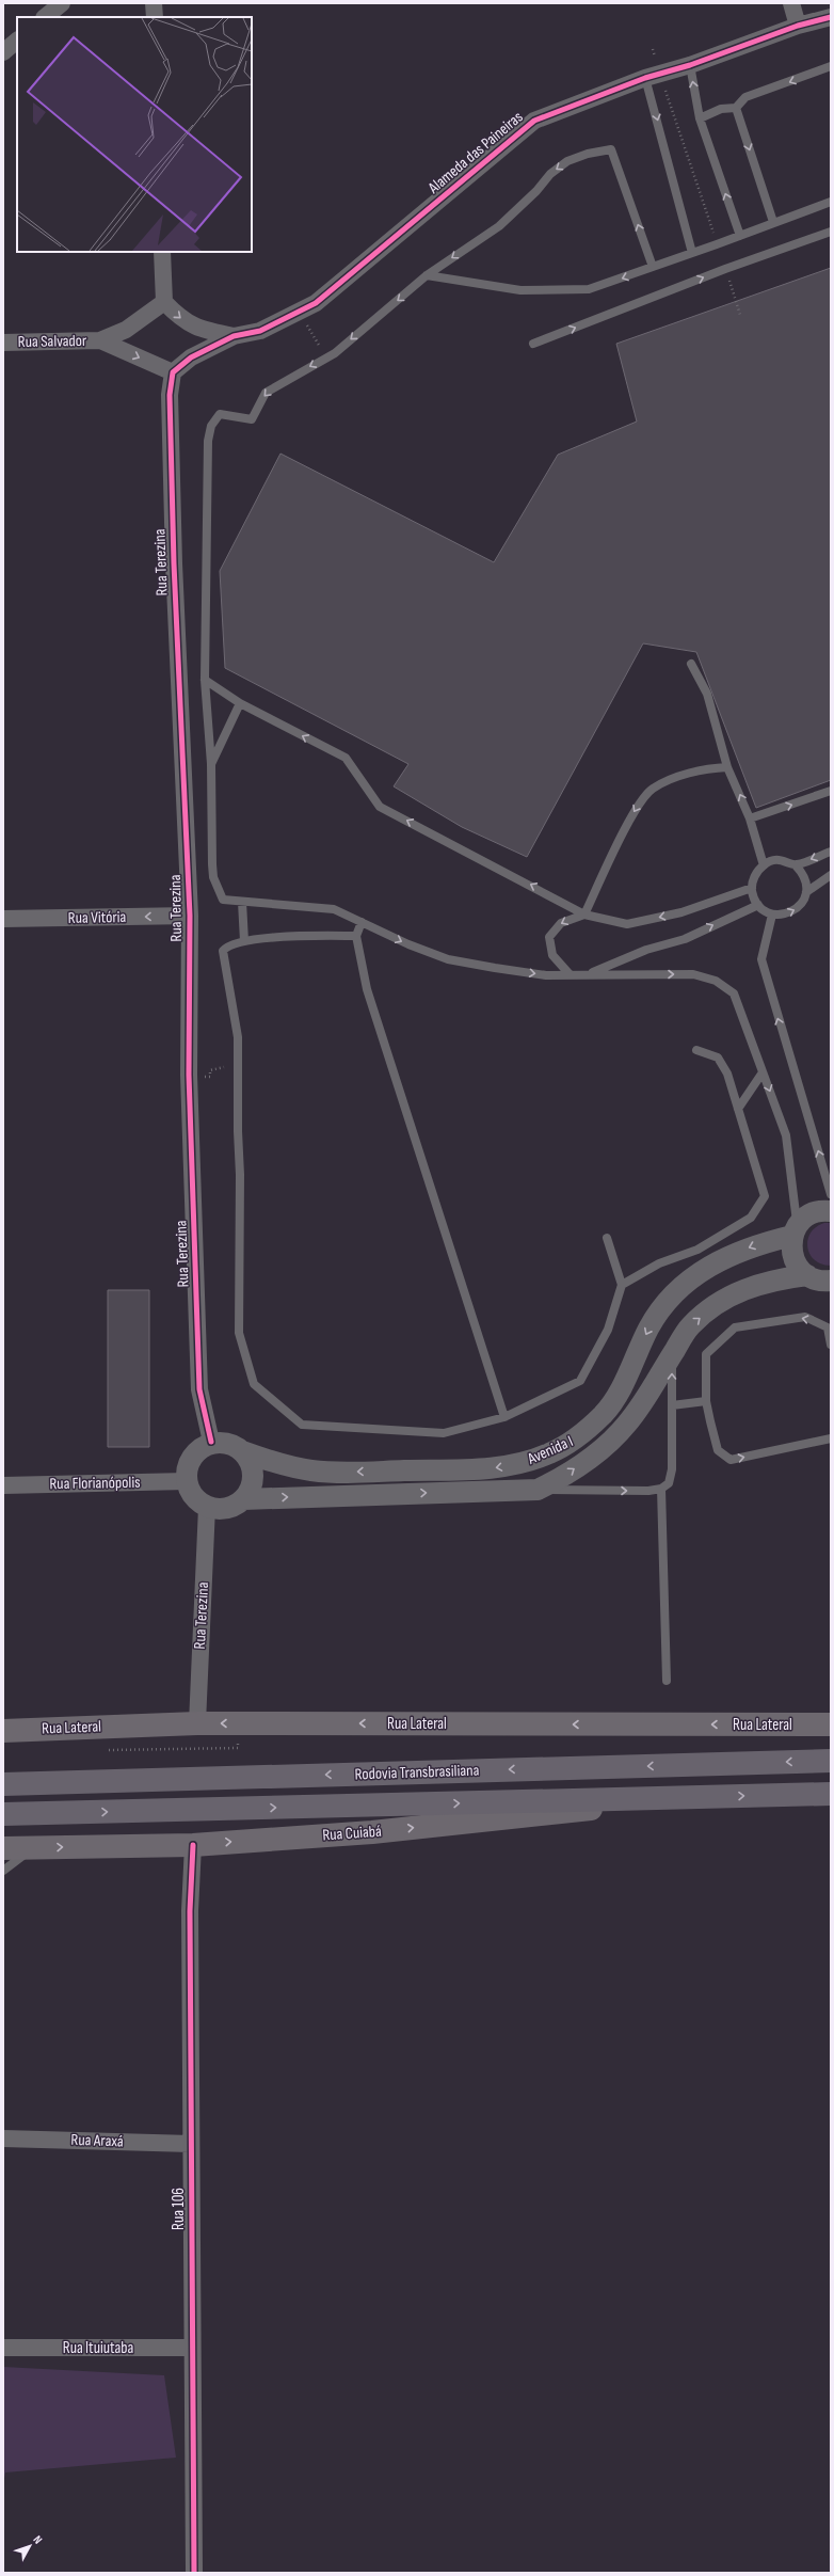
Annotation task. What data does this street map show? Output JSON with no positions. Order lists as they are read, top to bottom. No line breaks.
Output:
{"streets":{"highway":["Rodovia Transbrasiliana"],"main road":["Rua Lateral","Rua Cuiabá"],"street":["Alameda das Paineiras","Rua Salvador","Rua Terezina","Rua Vitória","Avenida I","Rua Florianópolis","Rua Araxá","Rua 106","Rua Ituiutaba"]},"crossings":[["Alameda das Paineiras","Rua Salvador"],["Alameda das Paineiras","Rua Terezina"],["Rua Salvador","Rua Terezina"],["Rua Terezina","Rua Vitória"],["Rua Terezina","Avenida I"],["Rua Terezina","Rua Florianópolis"],["Rua Terezina","Rua Lateral"],["Avenida I","Rua Florianópolis"],["Rodovia Transbrasiliana","Rua Cuiabá"],["Rua Cuiabá","Rua 106"],["Rua Araxá","Rua 106"],["Rua 106","Rua Ituiutaba"]],"one_way":["Rua Vitória","Rua Lateral","Rua Cuiabá"],"north":"top right"}
